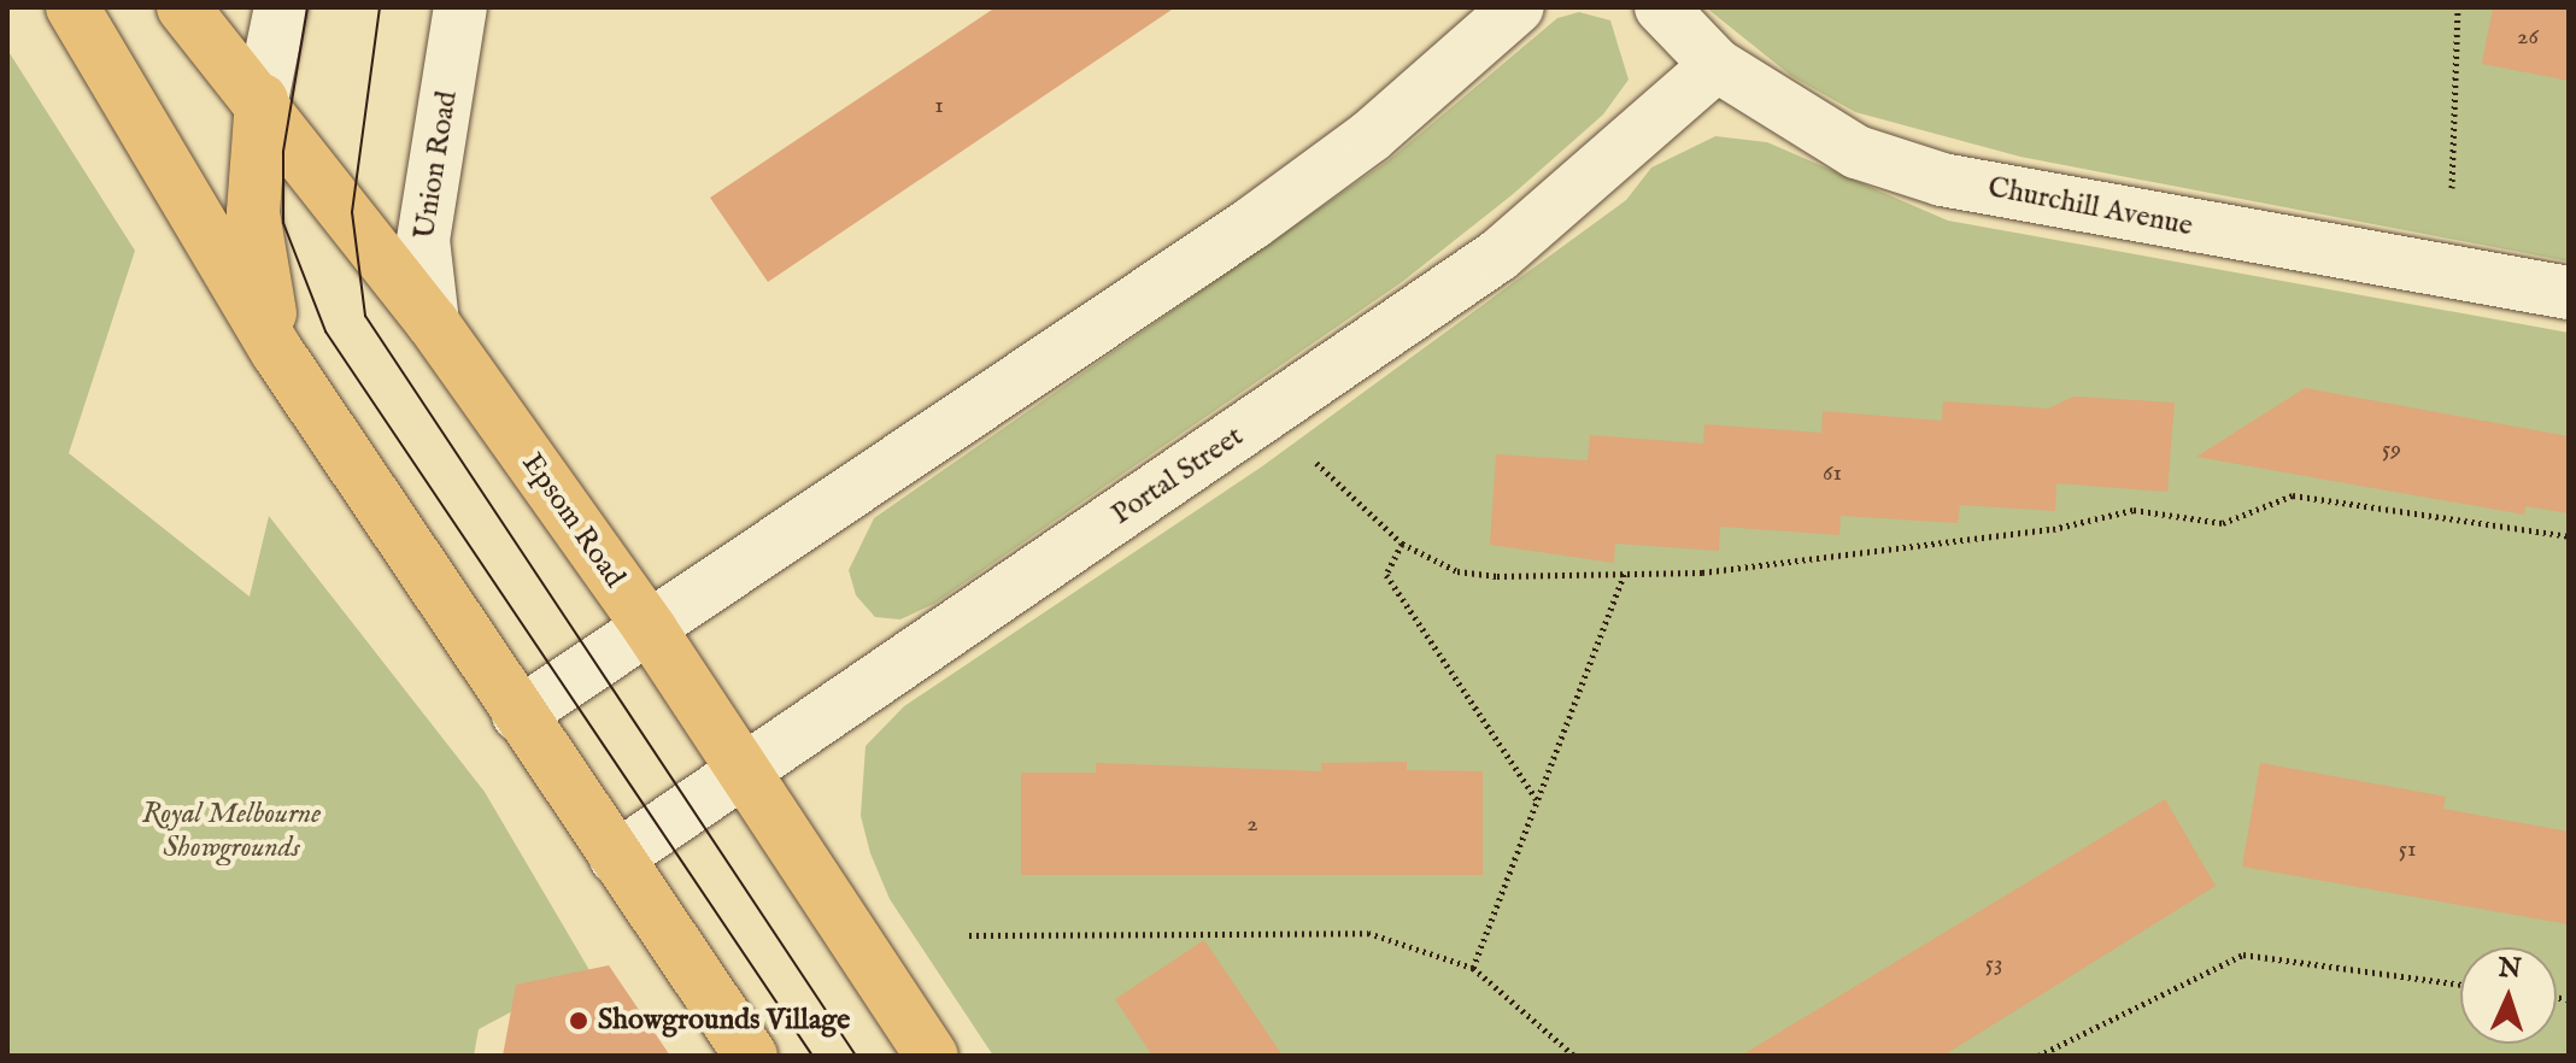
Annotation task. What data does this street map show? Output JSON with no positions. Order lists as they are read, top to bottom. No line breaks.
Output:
{"streets":{"main road":["Epsom Road"],"street":["Union Road","Churchill Avenue","Portal Street"]},"crossings":[["Union Road","Epsom Road"],["Churchill Avenue","Portal Street"],["Portal Street","Epsom Road"]],"parks":["Royal Melbourne Showgrounds"],"places":["Showgrounds Village"],"house_numbers":["26","1","59","61","2","51","53"],"north":"top"}
